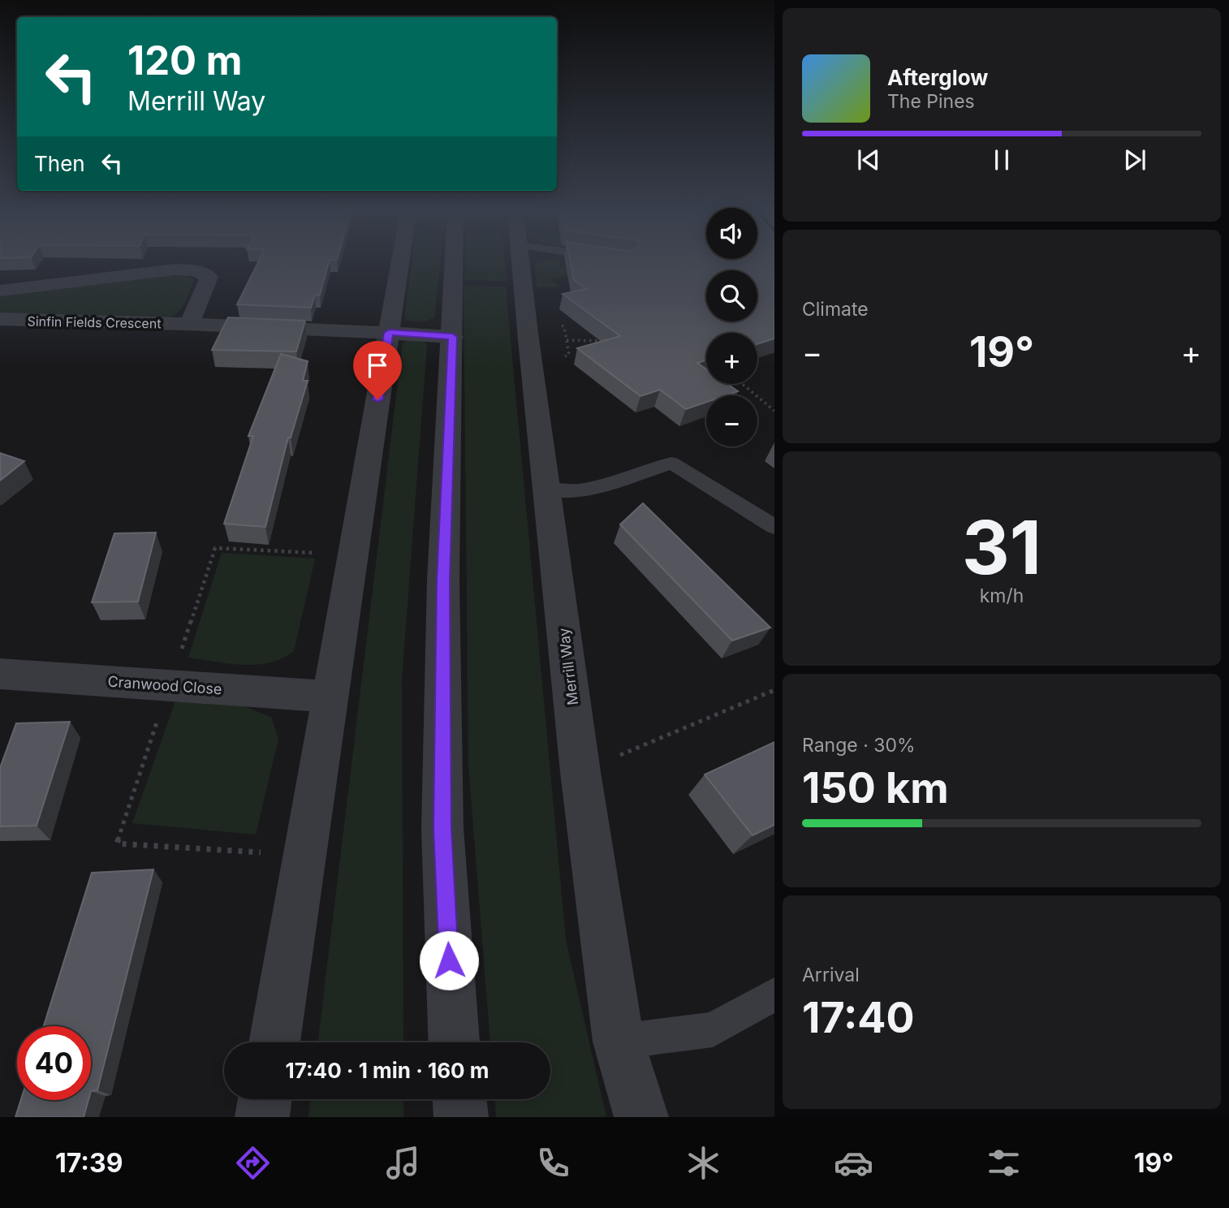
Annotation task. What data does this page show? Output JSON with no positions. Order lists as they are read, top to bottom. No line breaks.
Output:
{"streets":{"street":["Sinfin Fields Crescent","Merrill Way","Cranwood Close"]},"page":{"turn":["120 m","Merrill Way"],"song":["Afterglow","The Pines"],"then":"Then","map_buttons":["+","−"],"tile":["Climate",["31","km/h"],["Range · 30%","150 km"],["Arrival","17:40"]],"heat":["−","19°","+"],"limit":"40","trip":"17:40 · 1 min · 160 m","tabs":["17:39","19°"]}}
